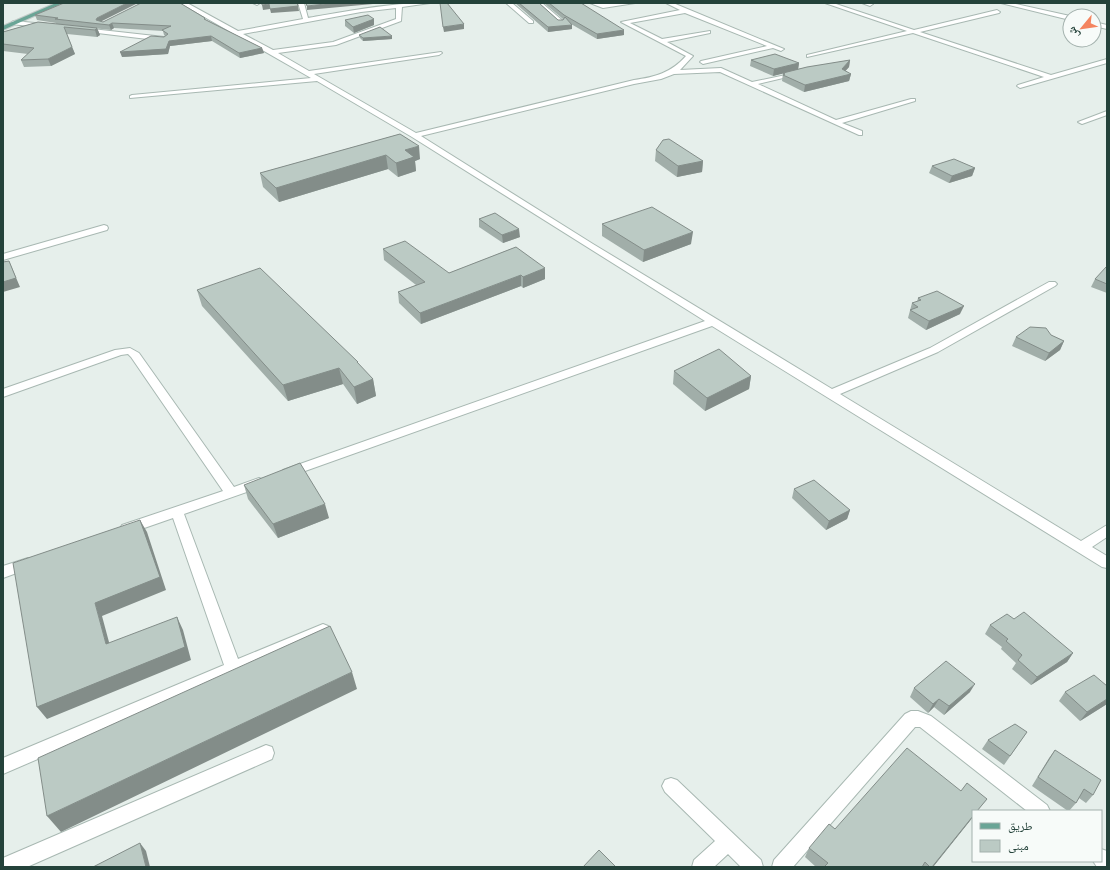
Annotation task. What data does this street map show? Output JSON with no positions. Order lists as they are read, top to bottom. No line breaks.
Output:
{"legend":["طريق","مبنى"],"north":"bottom left"}
